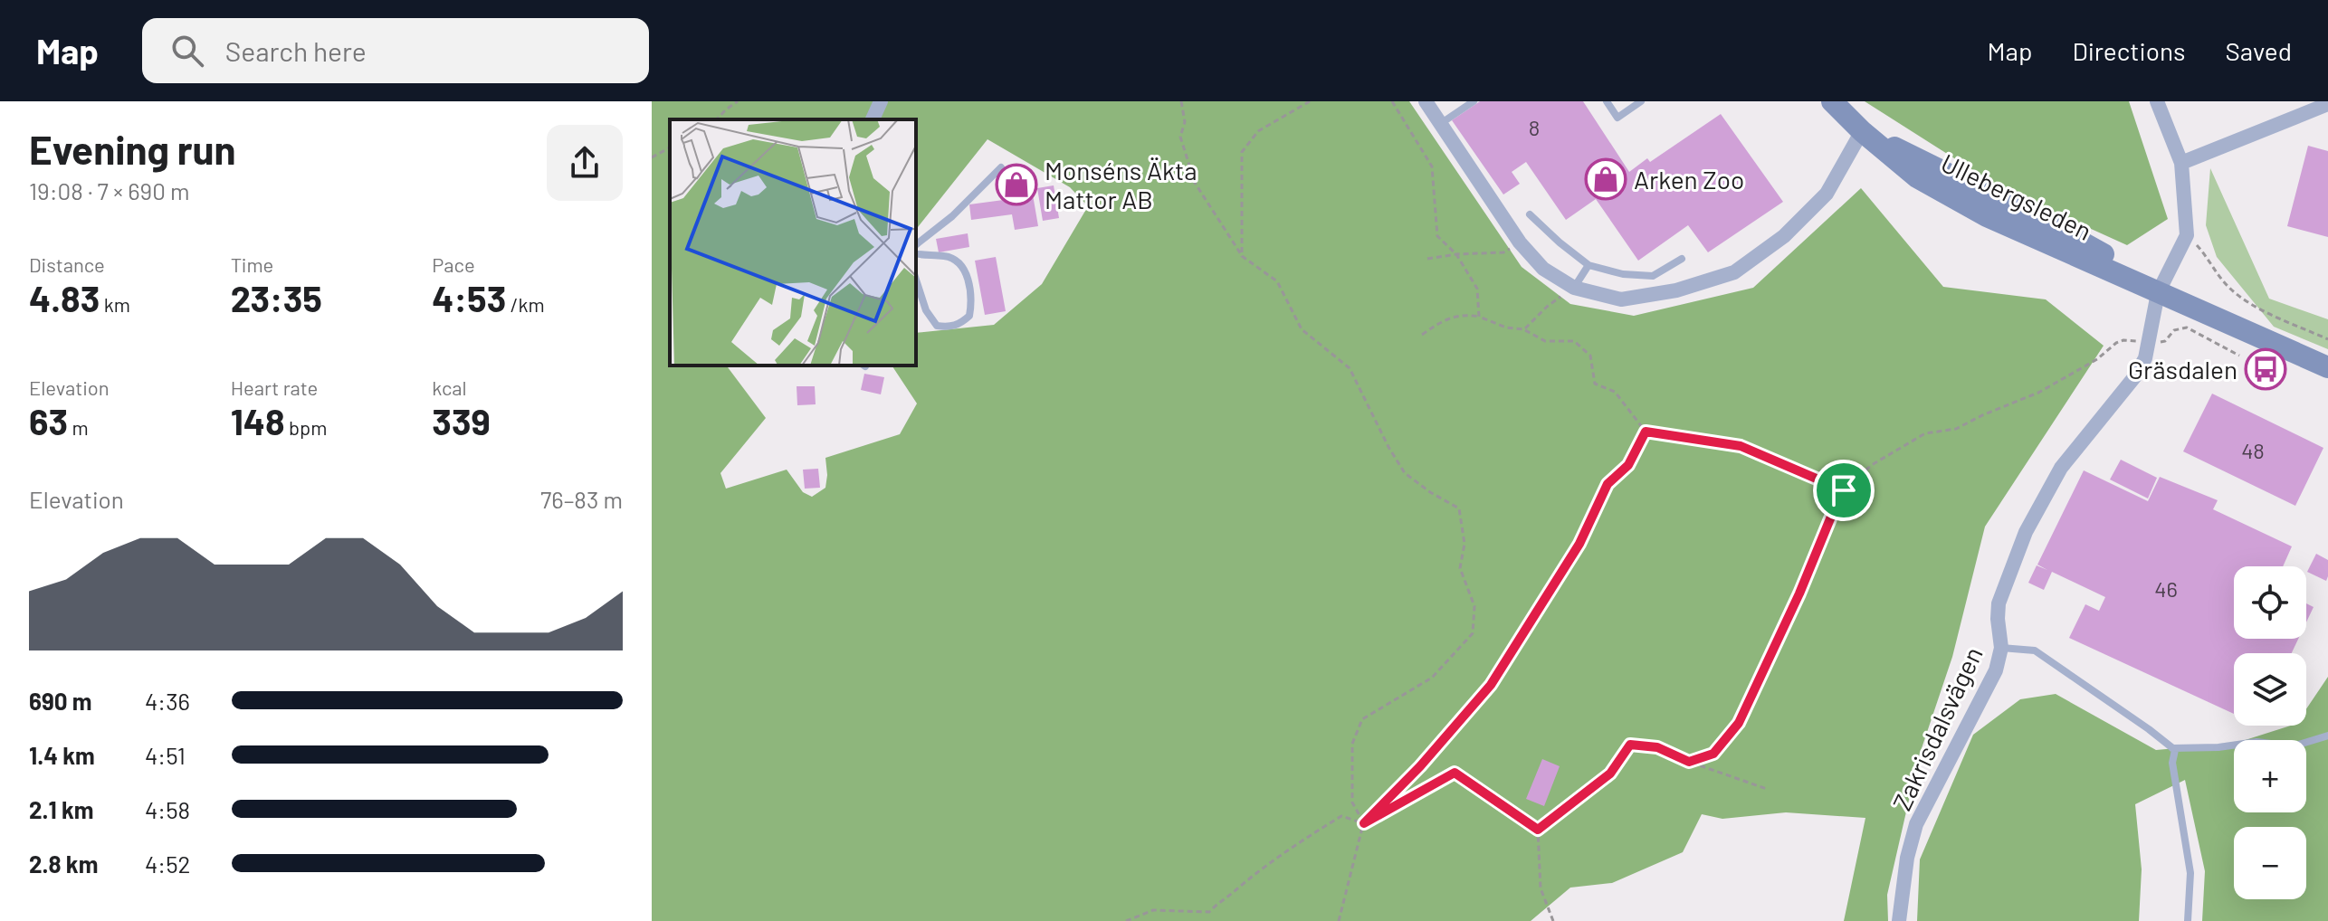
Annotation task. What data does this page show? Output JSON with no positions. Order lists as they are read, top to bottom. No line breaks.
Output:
{"streets":{"main road":["Ullebergsleden"],"street":["Zakrisdalsvägen"]},"crossings":[["Ullebergsleden","Zakrisdalsvägen"]],"places":{"shop":["Arken Zoo","Monséns Äkta Mattor AB"],"bus stop":["Gräsdalen"]},"house_numbers":["8","48","46"],"page":{"header":"Map","search":"Search here","nav":["Map","Directions","Saved"],"heading":["Evening run","19:08 · 7 × 690 m"],"stats":[["Distance","4.83 km"],["Time","23:35"],["Pace","4:53 /km"],["Elevation","63 m"],["Heart rate","148 bpm"],["kcal","339"]],"chart":["Elevation","76–83 m"],"map_buttons":["+","−"],"list":[{"name":"690 m","note":"4:36"},{"name":"1.4 km","note":"4:51"},{"name":"2.1 km","note":"4:58"},{"name":"2.8 km","note":"4:52"}]}}
